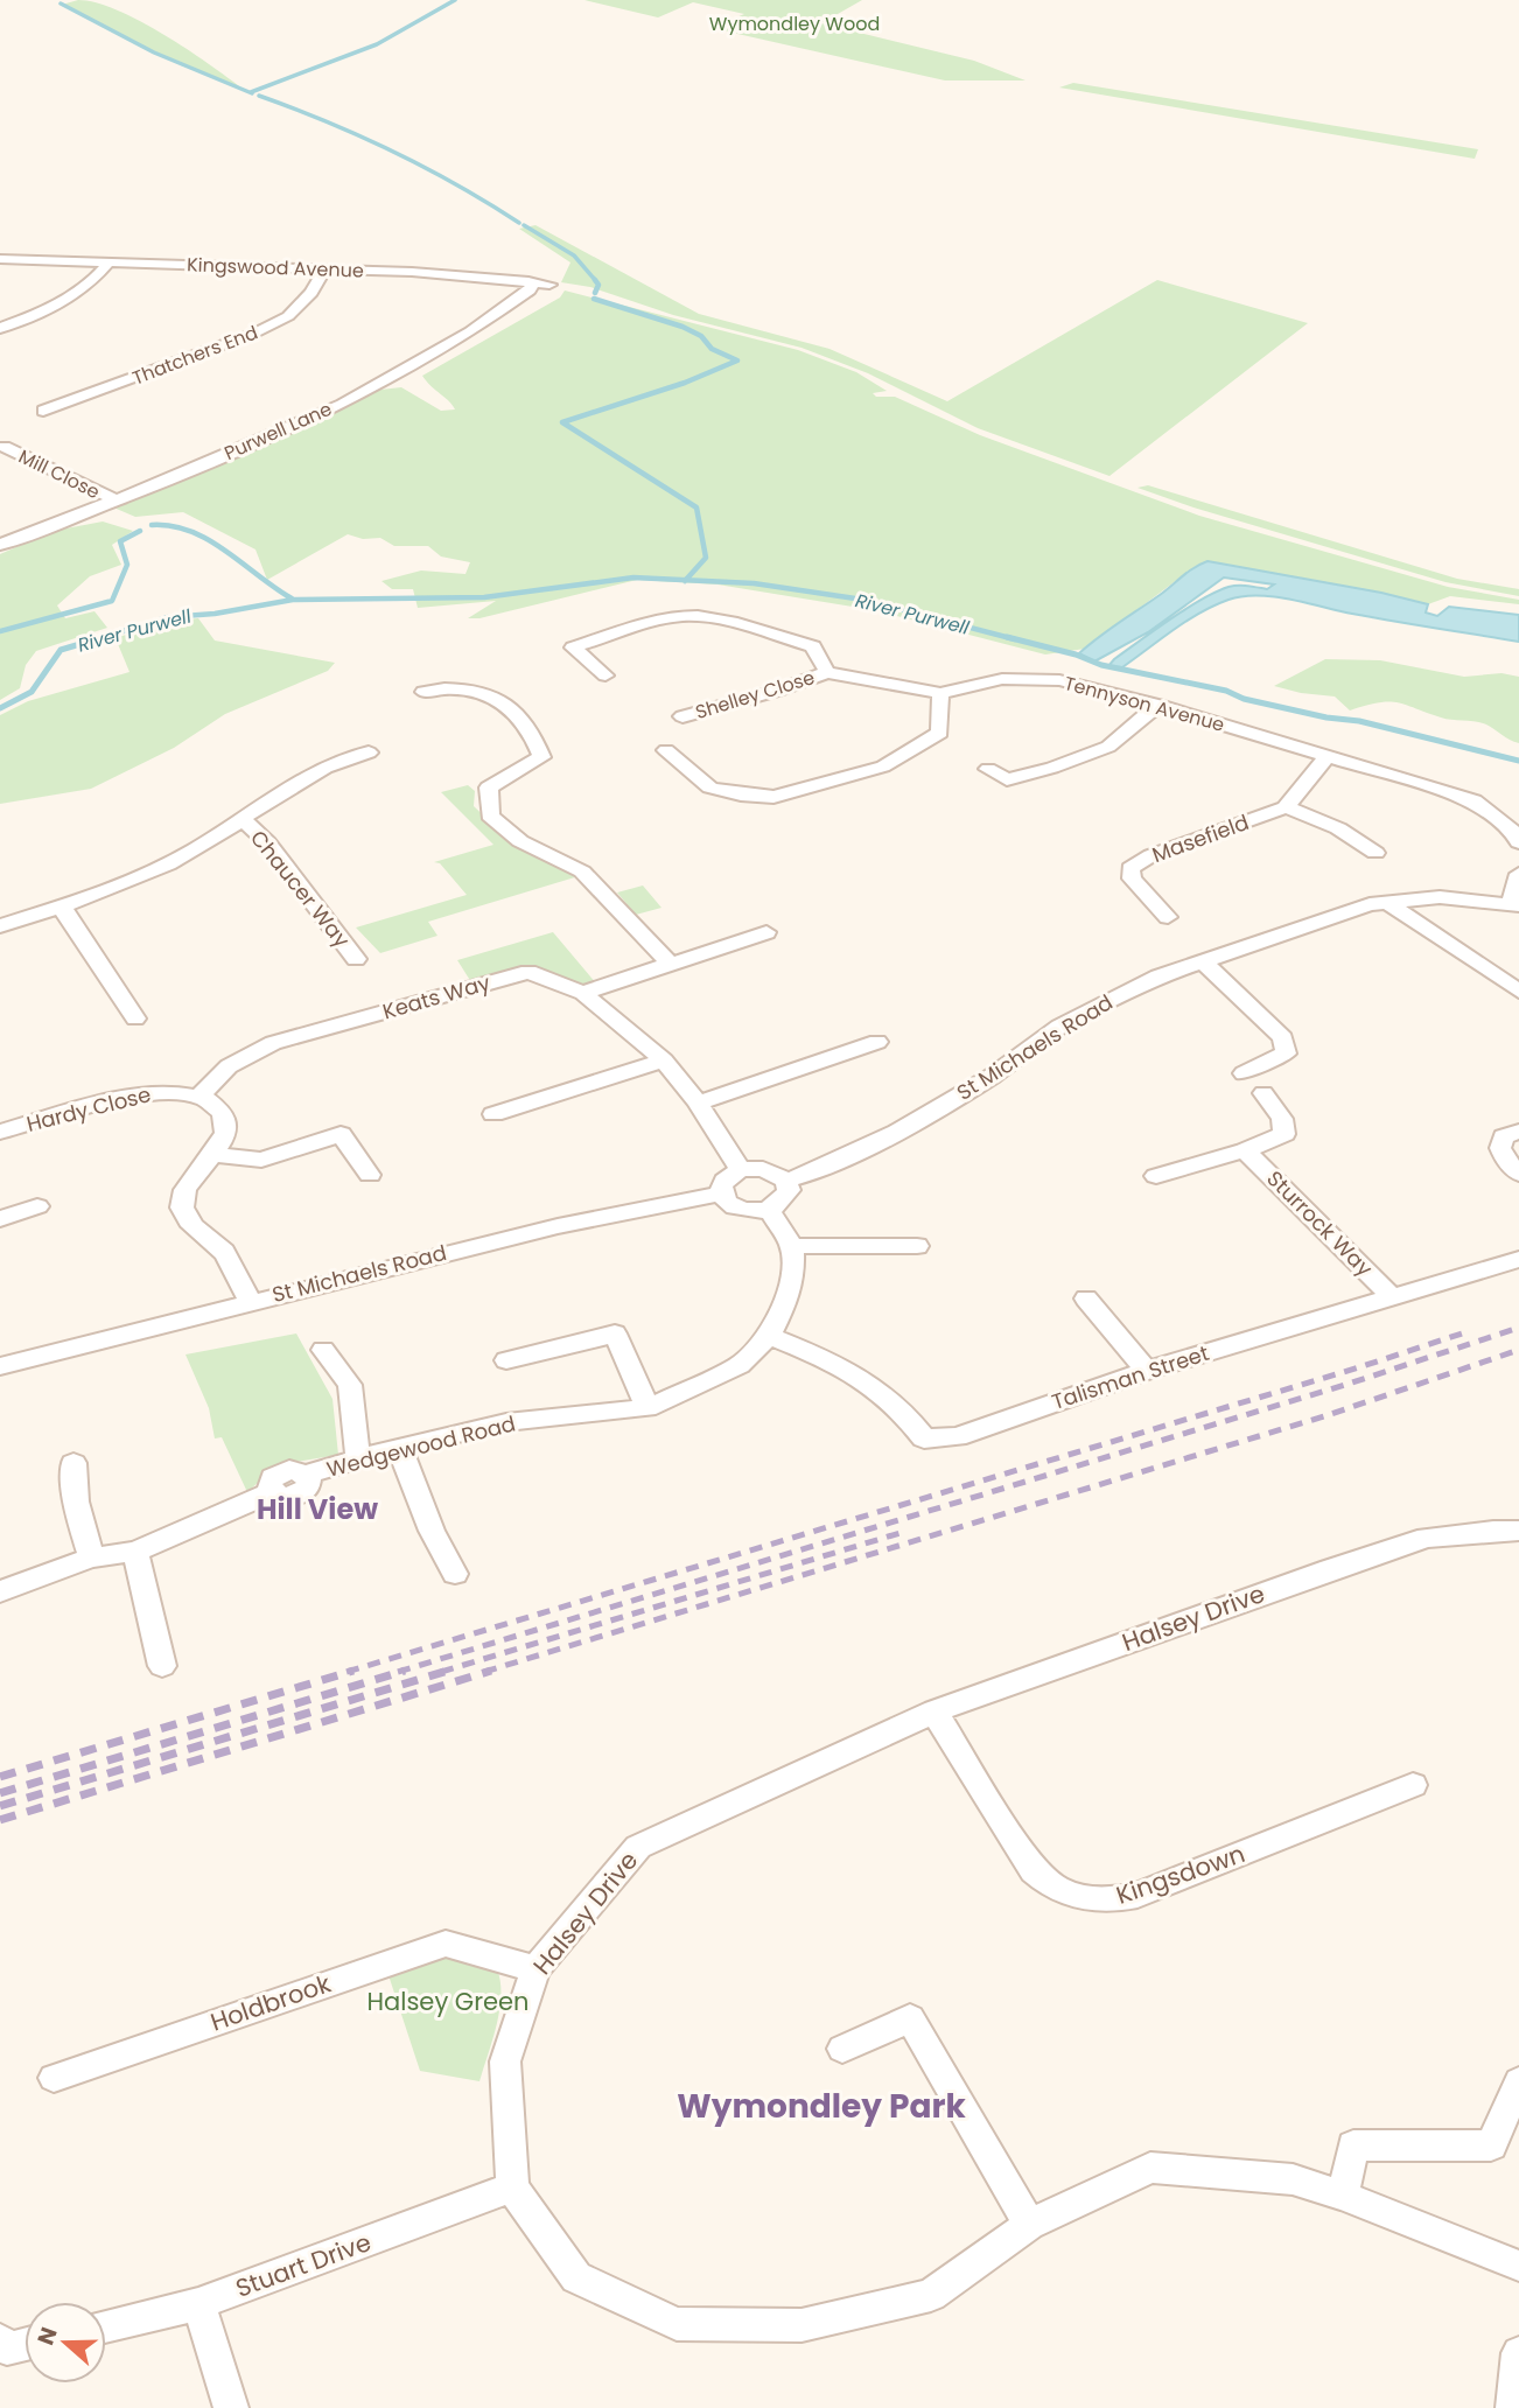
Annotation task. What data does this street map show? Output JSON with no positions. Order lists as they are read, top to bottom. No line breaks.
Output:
{"streets":{"street":["Kingswood Avenue","Thatchers End","Purwell Lane","Mill Close","Shelley Close","Tennyson Avenue","Masefield","Chaucer Way","Keats Way","St Michaels Road","Hardy Close","Sturrock Way","Talisman Street","Wedgewood Road","Halsey Drive","Kingsdown","Holdbrook","Stuart Drive"]},"crossings":[["Kingswood Avenue","Thatchers End"],["Kingswood Avenue","Purwell Lane"],["Purwell Lane","Mill Close"],["Shelley Close","Tennyson Avenue"],["Keats Way","St Michaels Road"],["Keats Way","Hardy Close"],["Sturrock Way","Talisman Street"],["Talisman Street","Wedgewood Road"],["Halsey Drive","Kingsdown"],["Halsey Drive","Holdbrook"],["Halsey Drive","Stuart Drive"]],"districts":["Hill View","Wymondley Park"],"water":["River Purwell"],"parks":["Wymondley Wood","Halsey Green"],"north":"left"}
